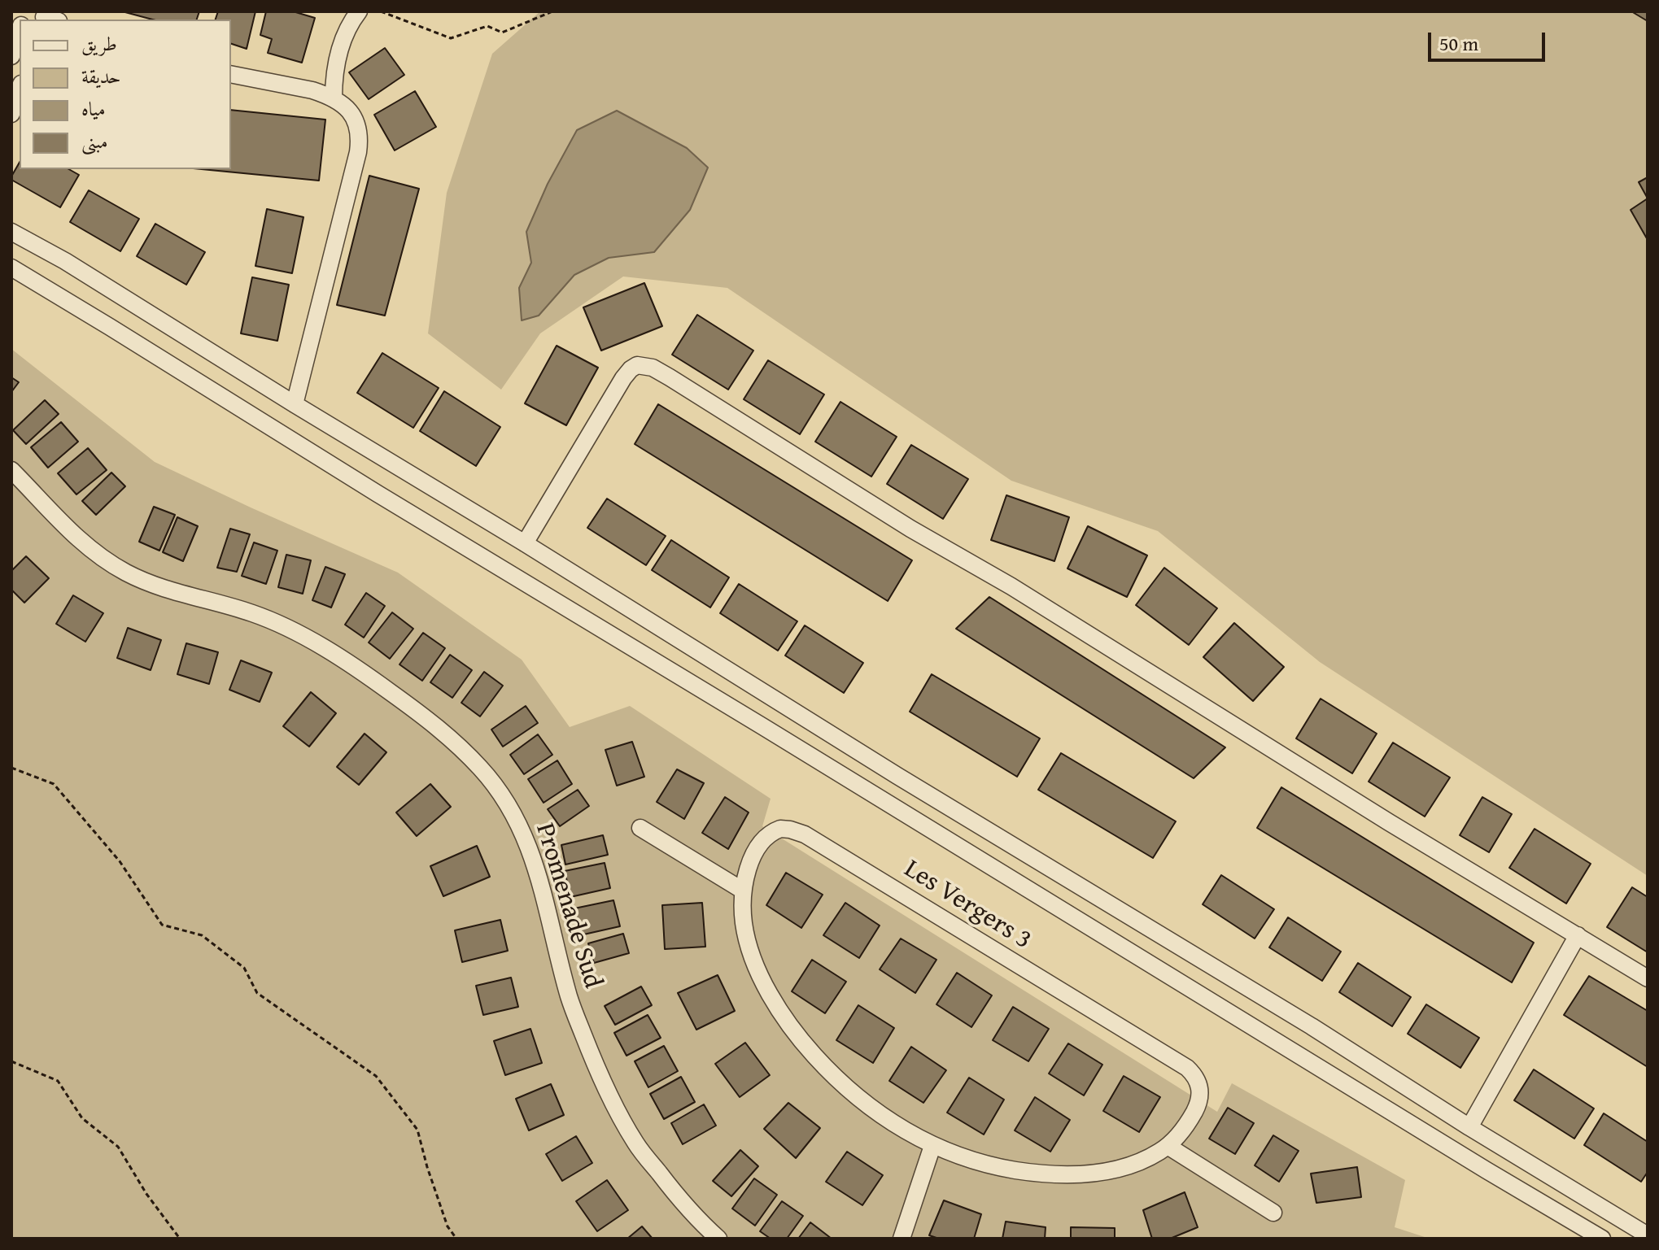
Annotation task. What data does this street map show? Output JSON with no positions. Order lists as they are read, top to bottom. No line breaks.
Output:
{"streets":{"street":["Les Vergers 3","Promenade Sud"]},"legend":["طريق","حديقة","مياه","مبنى"],"scale_bar":"50 m"}
